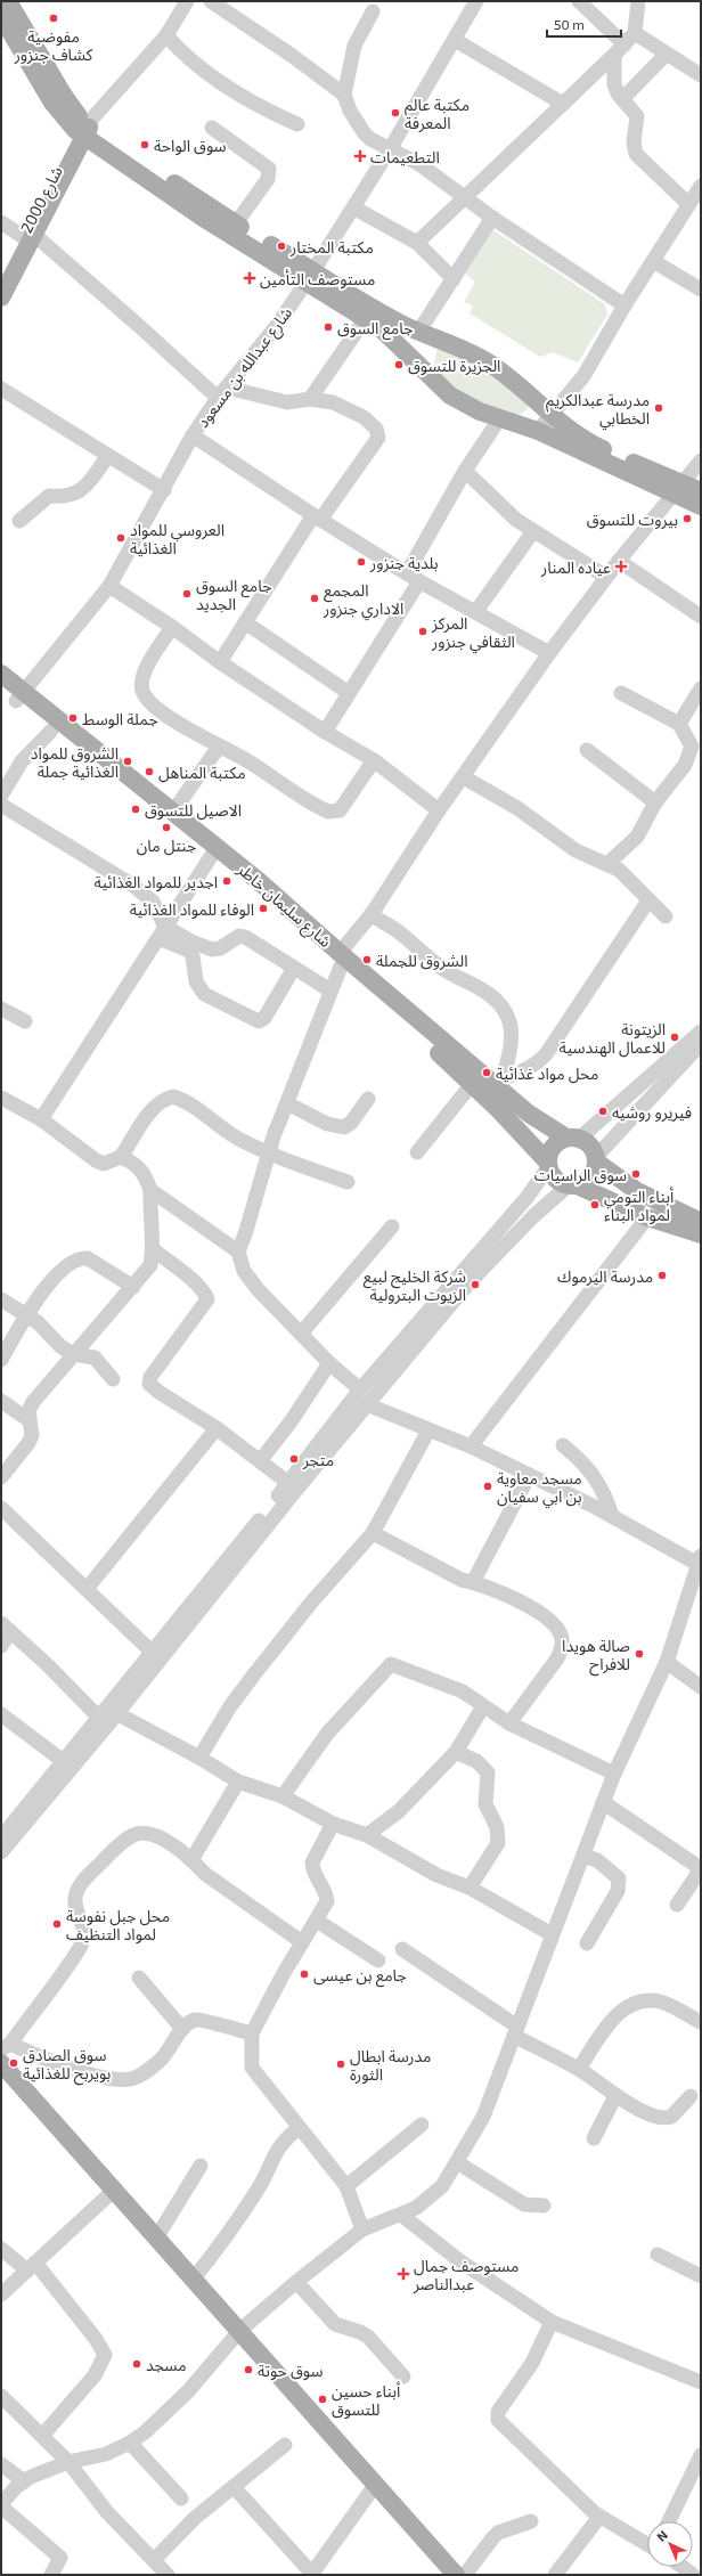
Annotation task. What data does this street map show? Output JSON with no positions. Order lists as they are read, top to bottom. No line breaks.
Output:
{"streets":{"main road":["شارع 2000","شارع سليمان خاطر"],"street":["شارع عبدالله بن مسعود"]},"crossings":[["شارع عبدالله بن مسعود","شارع سليمان خاطر"]],"places":{"other":["مفوضية كشاف جنزور","مكتبة عالم المعرفة","سوق الواحة","مكتبة المختار","جامع السوق","الجزيرة للتسوق","مدرسة عبدالكريم الخطابي","بيروت للتسوق","العروسي للمواد الغذائية","بلدية جنزور","جامع السوق الجديد","المجمع الاداري جنزور","المركز الثقافي جنزور","جملة الوسط","الشروق للمواد الغذائية جملة","مكتبة المناهل","الاصيل للتسوق","جنتل مان","اجدير للمواد الغذائية","الوفاء للمواد الغذائية","الشروق للجملة","الزيتونة للاعمال الهندسية","محل مواد غذائية","فيريرو روشيه","سوق الراسيات","أبناء التومي لمواد البناء","مدرسة اليرموك","شركة الخليج لبيع الزيوت البترولية","متجر","مسجد معاوية بن ابي سفيان","صالة هويدا للافراح","محل جبل نفوسة لمواد التنظيف","جامع بن عيسى","سوق الصادق بويربح للغذائية","مدرسة ابطال الثورة","مسجد","سوق حوتة","أبناء حسين للتسوق"],"health":["التطعيمات","مستوصف التأمين","عياده المنار","مستوصف جمال عبدالناصر"]},"scale_bar":"50 m","north":"top left"}
